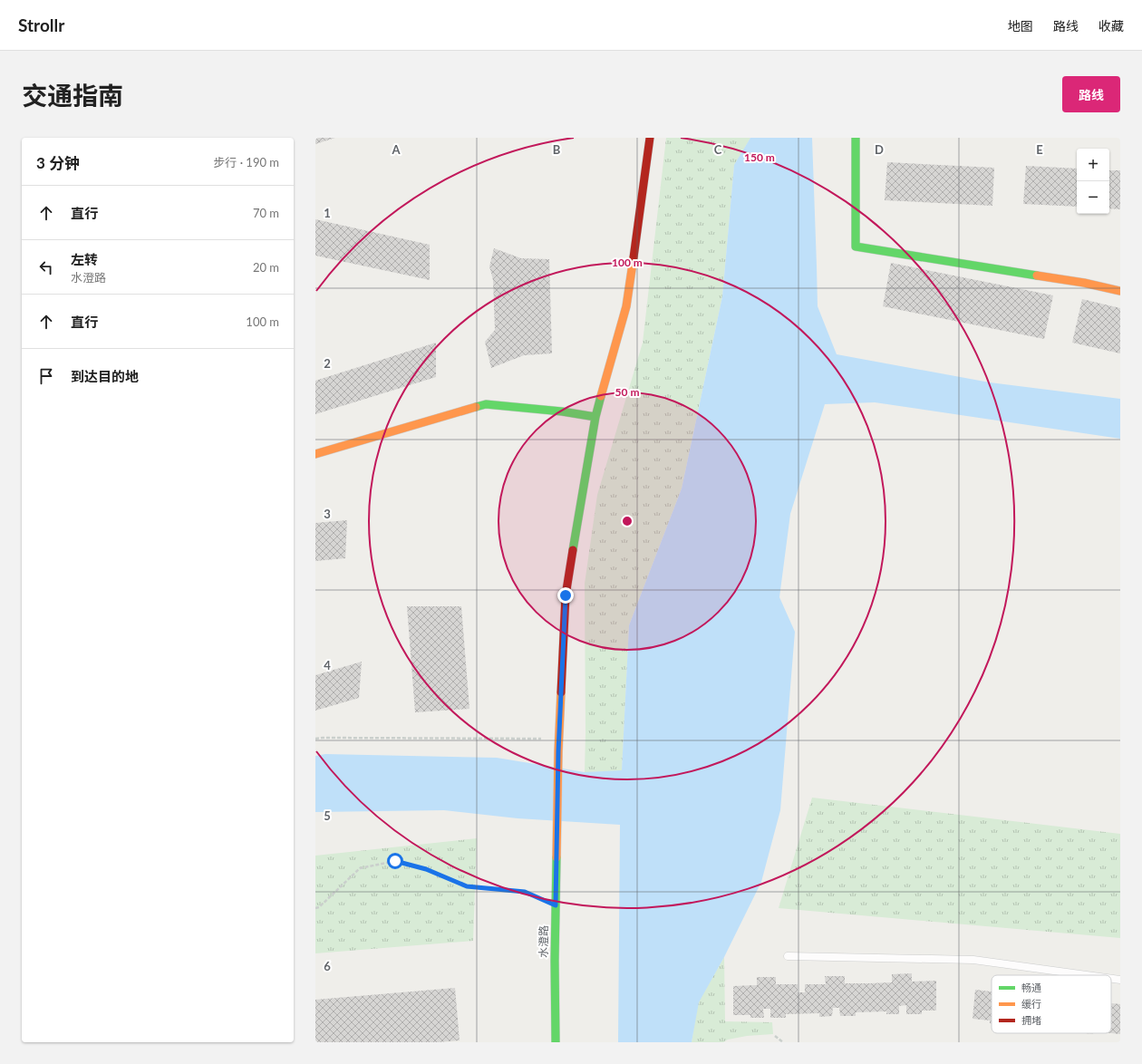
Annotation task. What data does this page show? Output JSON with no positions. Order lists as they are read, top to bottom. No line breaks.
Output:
{"streets":{"street":["水澄路"]},"legend":["畅通","缓行","拥堵"],"page":{"header":"Strollr","nav":["地图","路线","收藏"],"title":"交通指南","buttons":"路线","heading":["3 分钟","步行 · 190 m"],"map_buttons":["+","−"],"list":[["直行","70 m"],["左转","水澄路","20 m"],["直行","100 m"],"到达目的地"]},"grid":{"columns":["A","B","C","D","E"],"rows":["1","2","3","4","5","6"]},"rings":["150 m","100 m","50 m"]}
